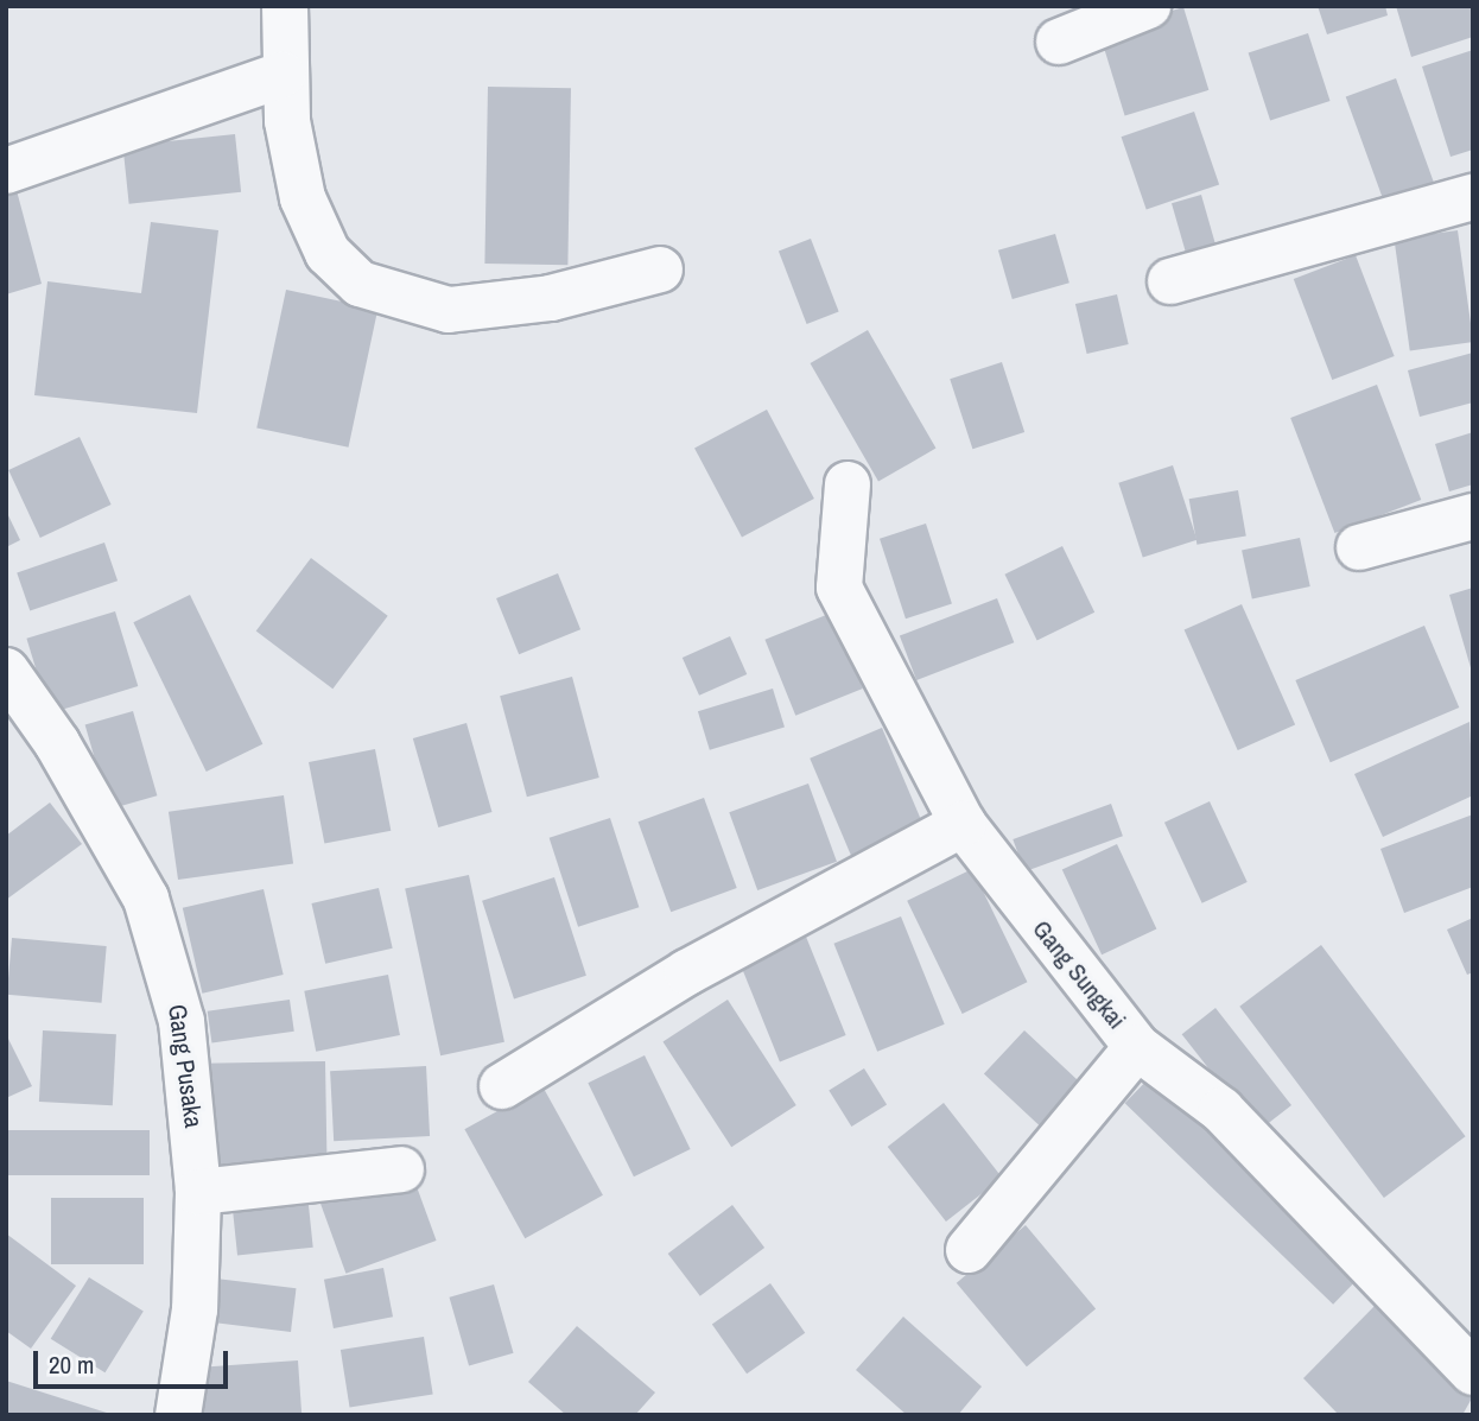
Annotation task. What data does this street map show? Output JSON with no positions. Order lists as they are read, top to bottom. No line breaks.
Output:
{"streets":{"street":["Gang Sungkai","Gang Pusaka"]},"scale_bar":"20 m"}
